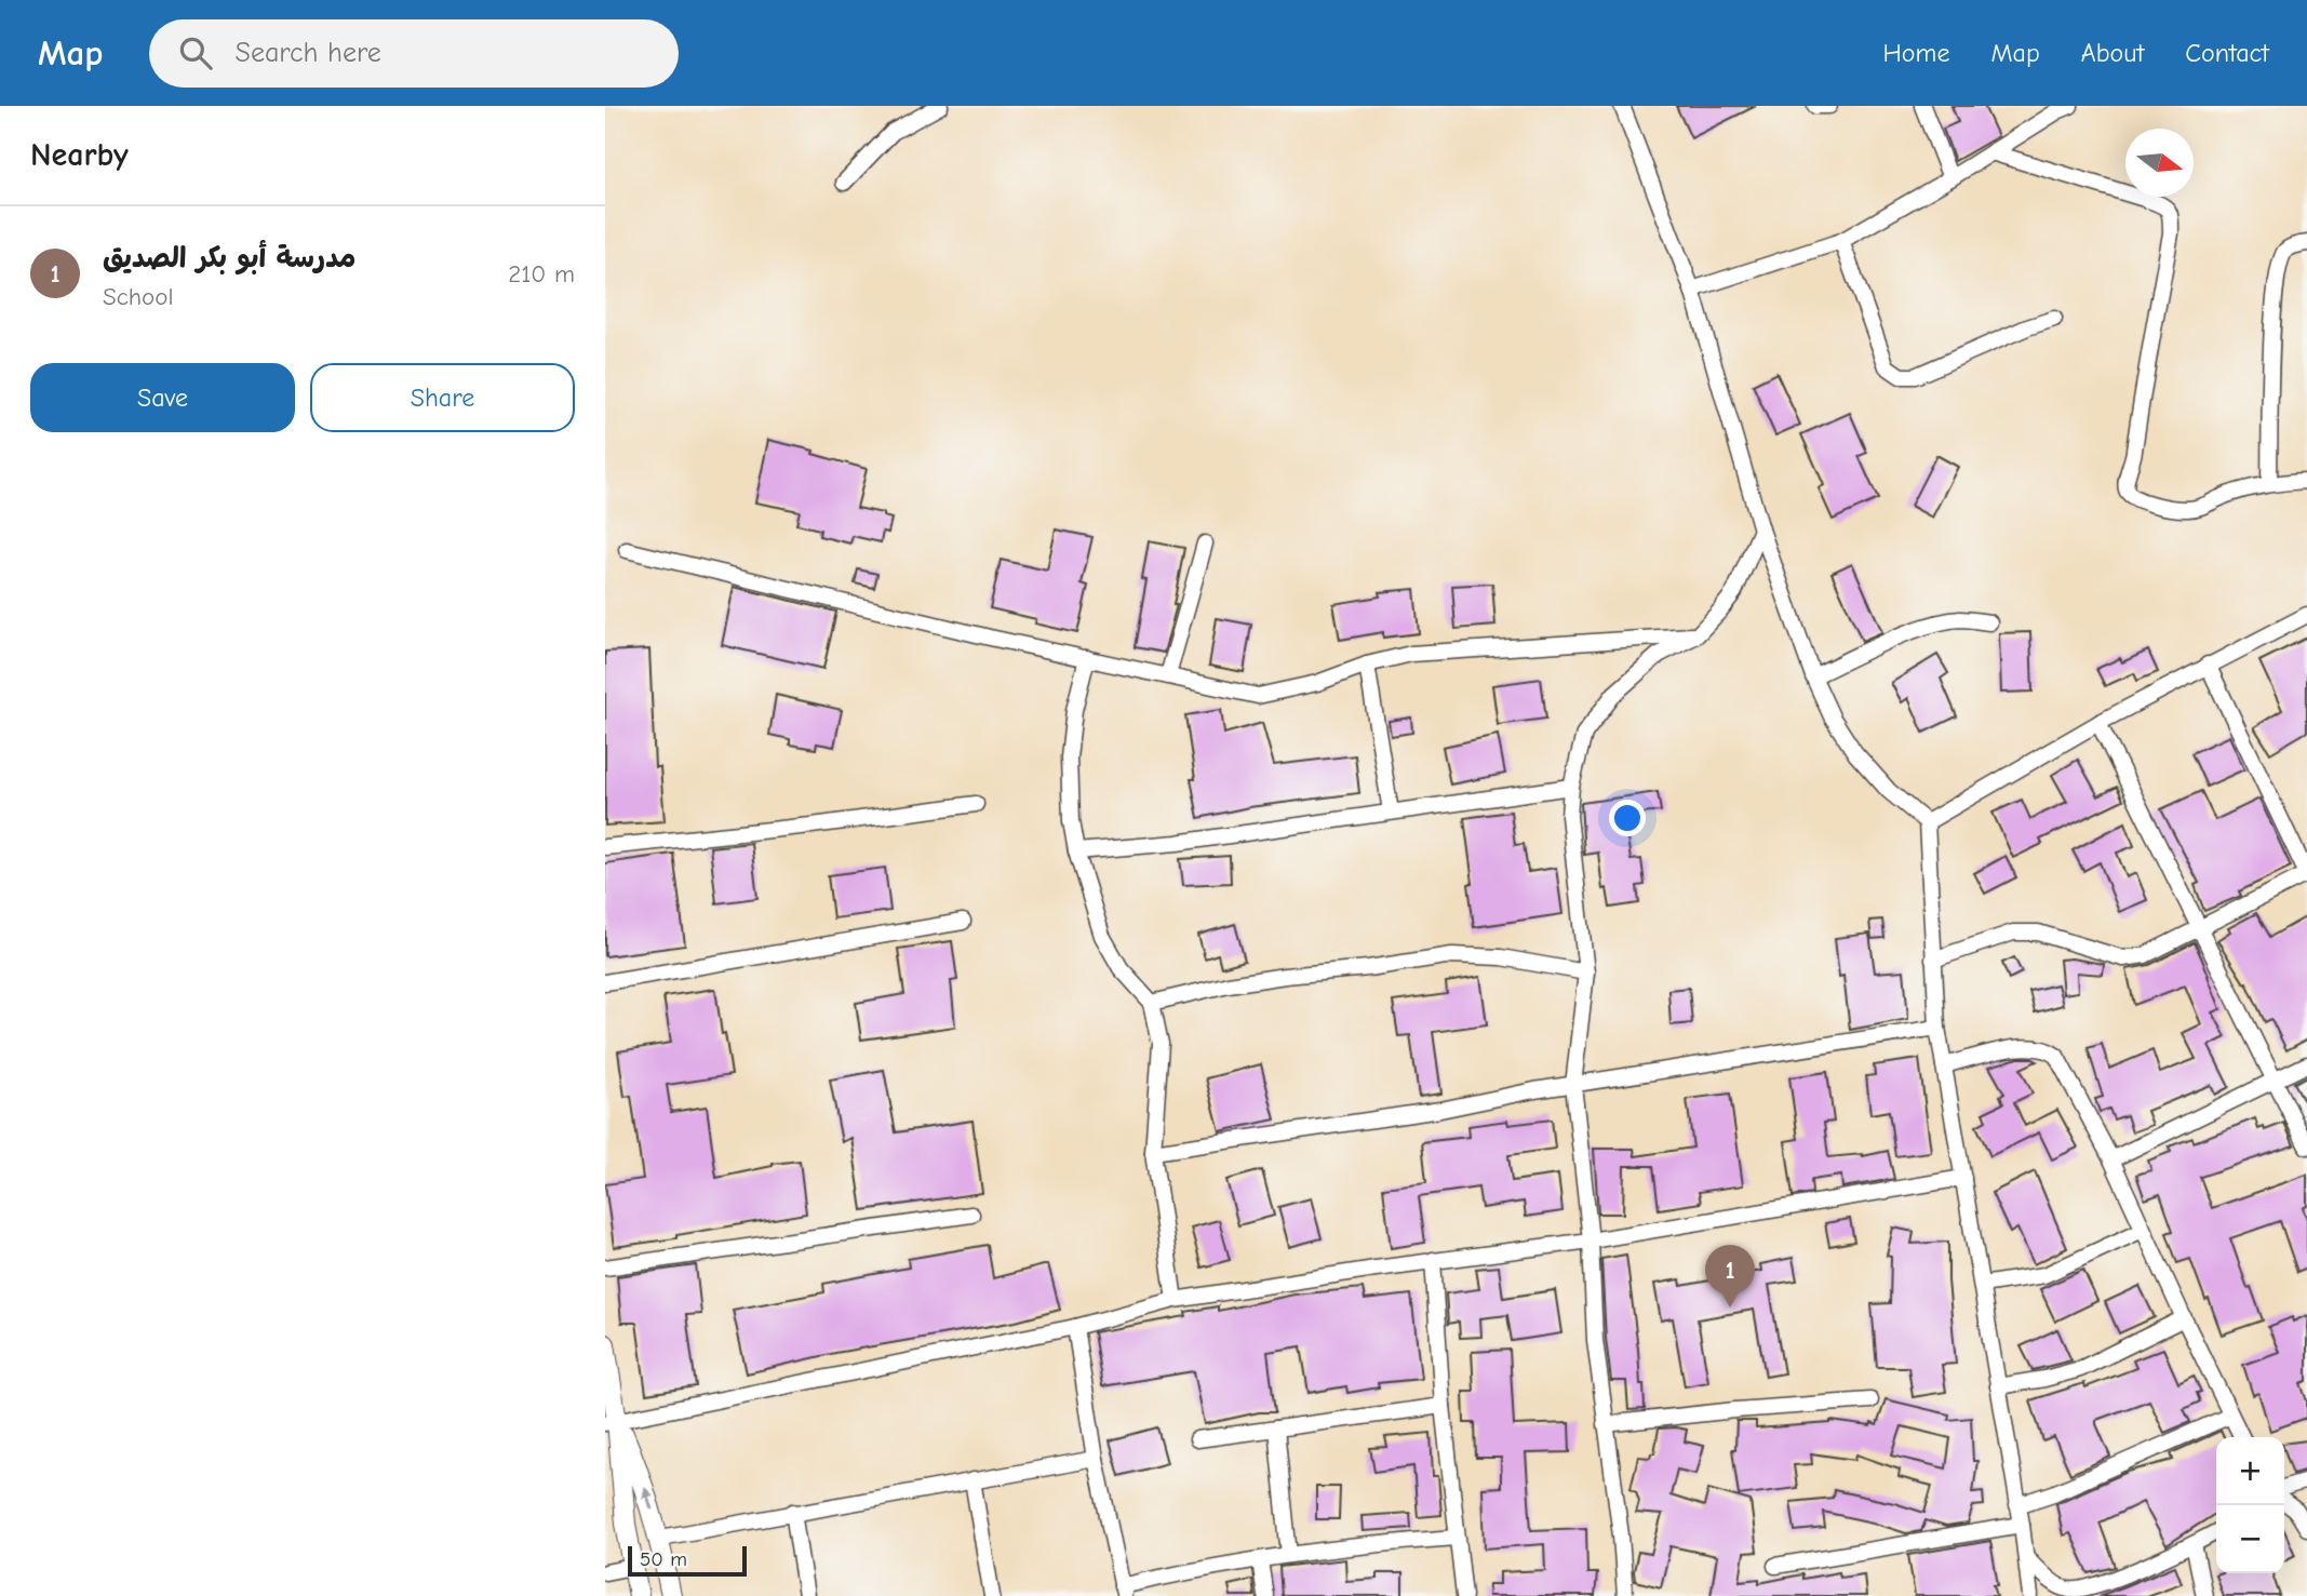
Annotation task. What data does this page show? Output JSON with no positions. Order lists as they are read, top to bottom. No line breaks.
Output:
{"scale_bar":"50 m","north":"right","page":{"header":"Map","search":"Search here","nav":["Home","Map","About","Contact"],"heading":"Nearby","list":[{"mark":"1","name":"مدرسة أبو بكر الصديق","note":"School","value":"210 m"}],"buttons":["Save","Share"],"pins":"1","map_buttons":["+","−"],"scale":"50 m"}}
